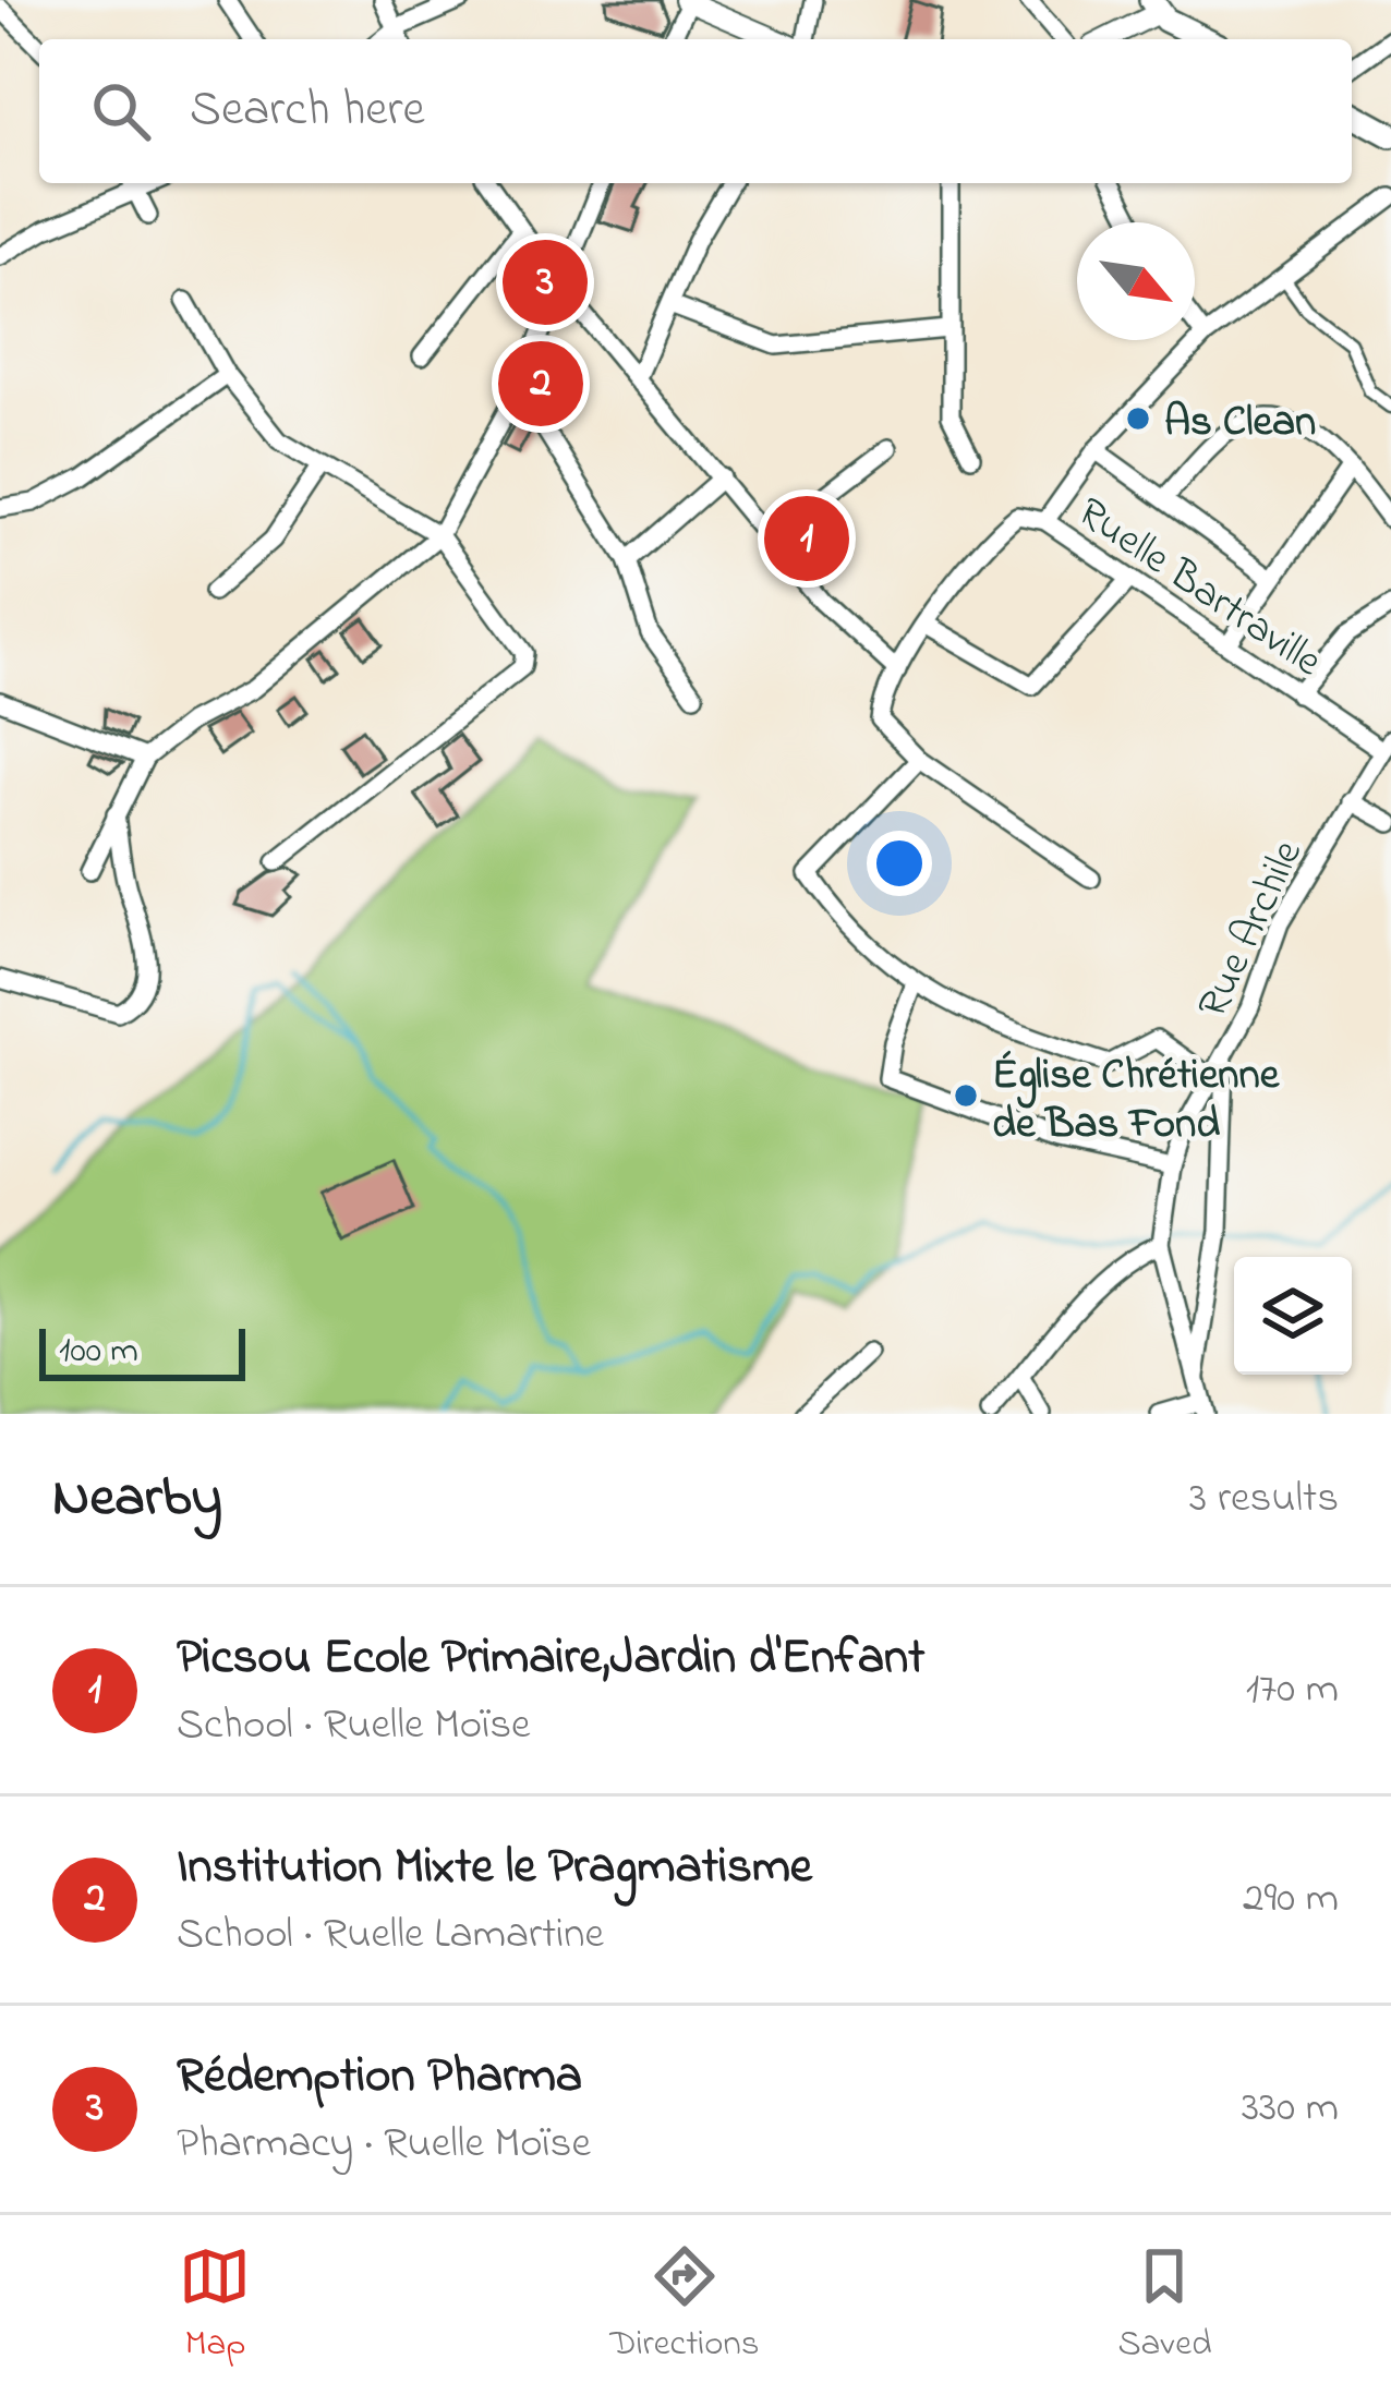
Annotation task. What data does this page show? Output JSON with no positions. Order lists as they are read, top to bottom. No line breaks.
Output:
{"streets":{"street":["Ruelle Bartraville","Rue Archile"]},"crossings":[["Ruelle Bartraville","Rue Archile"]],"places":["As Clean","Église Chrétienne de Bas Fond"],"scale_bar":"100 m","north":"bottom right","page":{"search":"Search here","pins":["3","2","1"],"scale":"100 m","heading":["Nearby","3 results"],"list":[{"mark":"1","name":"Picsou Ecole Primaire,Jardin d'Enfant","note":"School · Ruelle Moïse","value":"170 m"},{"mark":"2","name":"Institution Mixte le Pragmatisme","note":"School · Ruelle Lamartine","value":"290 m"},{"mark":"3","name":"Rédemption Pharma","note":"Pharmacy · Ruelle Moïse","value":"330 m"}],"nav":["Map","Directions","Saved"]}}
